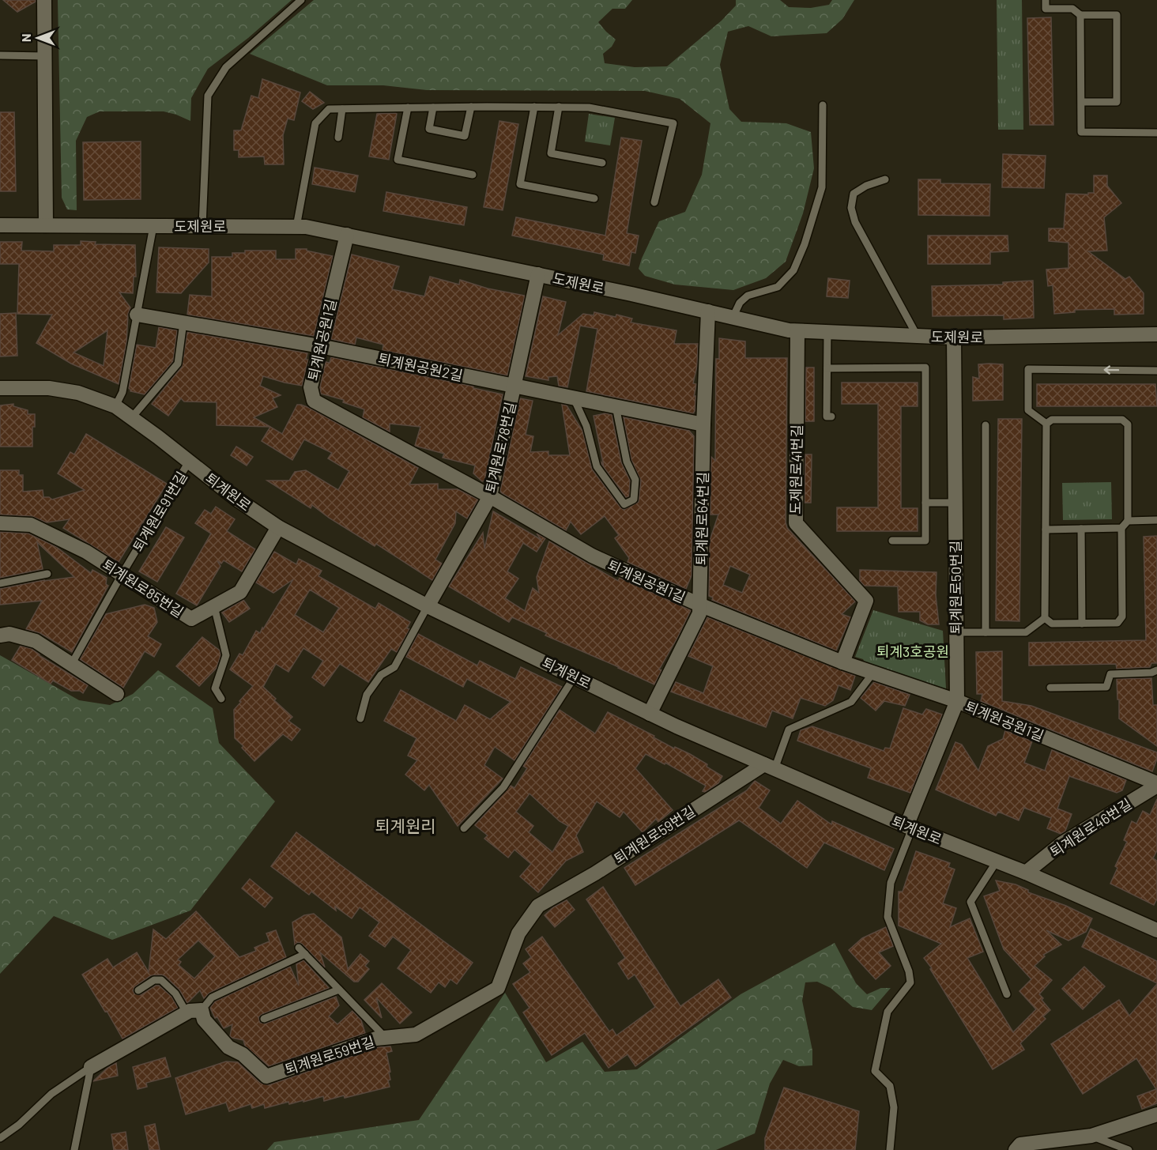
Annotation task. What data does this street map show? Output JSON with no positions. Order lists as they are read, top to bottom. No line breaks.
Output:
{"streets":{"street":["도제원로","퇴계원공원1길","퇴계원공원2길","퇴계원로78번길","도제원로41번길","퇴계원로","퇴계원로64번길","퇴계원로50번길","퇴계원로85번길","퇴계원로46번길","퇴계원로59번길"],"lane":["퇴계원로91번길"]},"crossings":[["도제원로","퇴계원공원1길"],["도제원로","퇴계원로78번길"],["도제원로","도제원로41번길"],["도제원로","퇴계원로64번길"],["도제원로","퇴계원로50번길"],["퇴계원공원1길","퇴계원공원2길"],["퇴계원공원1길","퇴계원로78번길"],["퇴계원공원1길","도제원로41번길"],["퇴계원공원1길","퇴계원로64번길"],["퇴계원공원1길","퇴계원로50번길"],["퇴계원공원1길","퇴계원로46번길"],["퇴계원공원2길","퇴계원로78번길"],["퇴계원공원2길","퇴계원로64번길"],["퇴계원로78번길","퇴계원로"],["퇴계원로","퇴계원로91번길"],["퇴계원로","퇴계원로64번길"],["퇴계원로","퇴계원로50번길"],["퇴계원로","퇴계원로85번길"],["퇴계원로","퇴계원로46번길"],["퇴계원로","퇴계원로59번길"],["퇴계원로91번길","퇴계원로85번길"]],"districts":["퇴계원리"],"parks":["퇴계3호공원"],"north":"left"}
